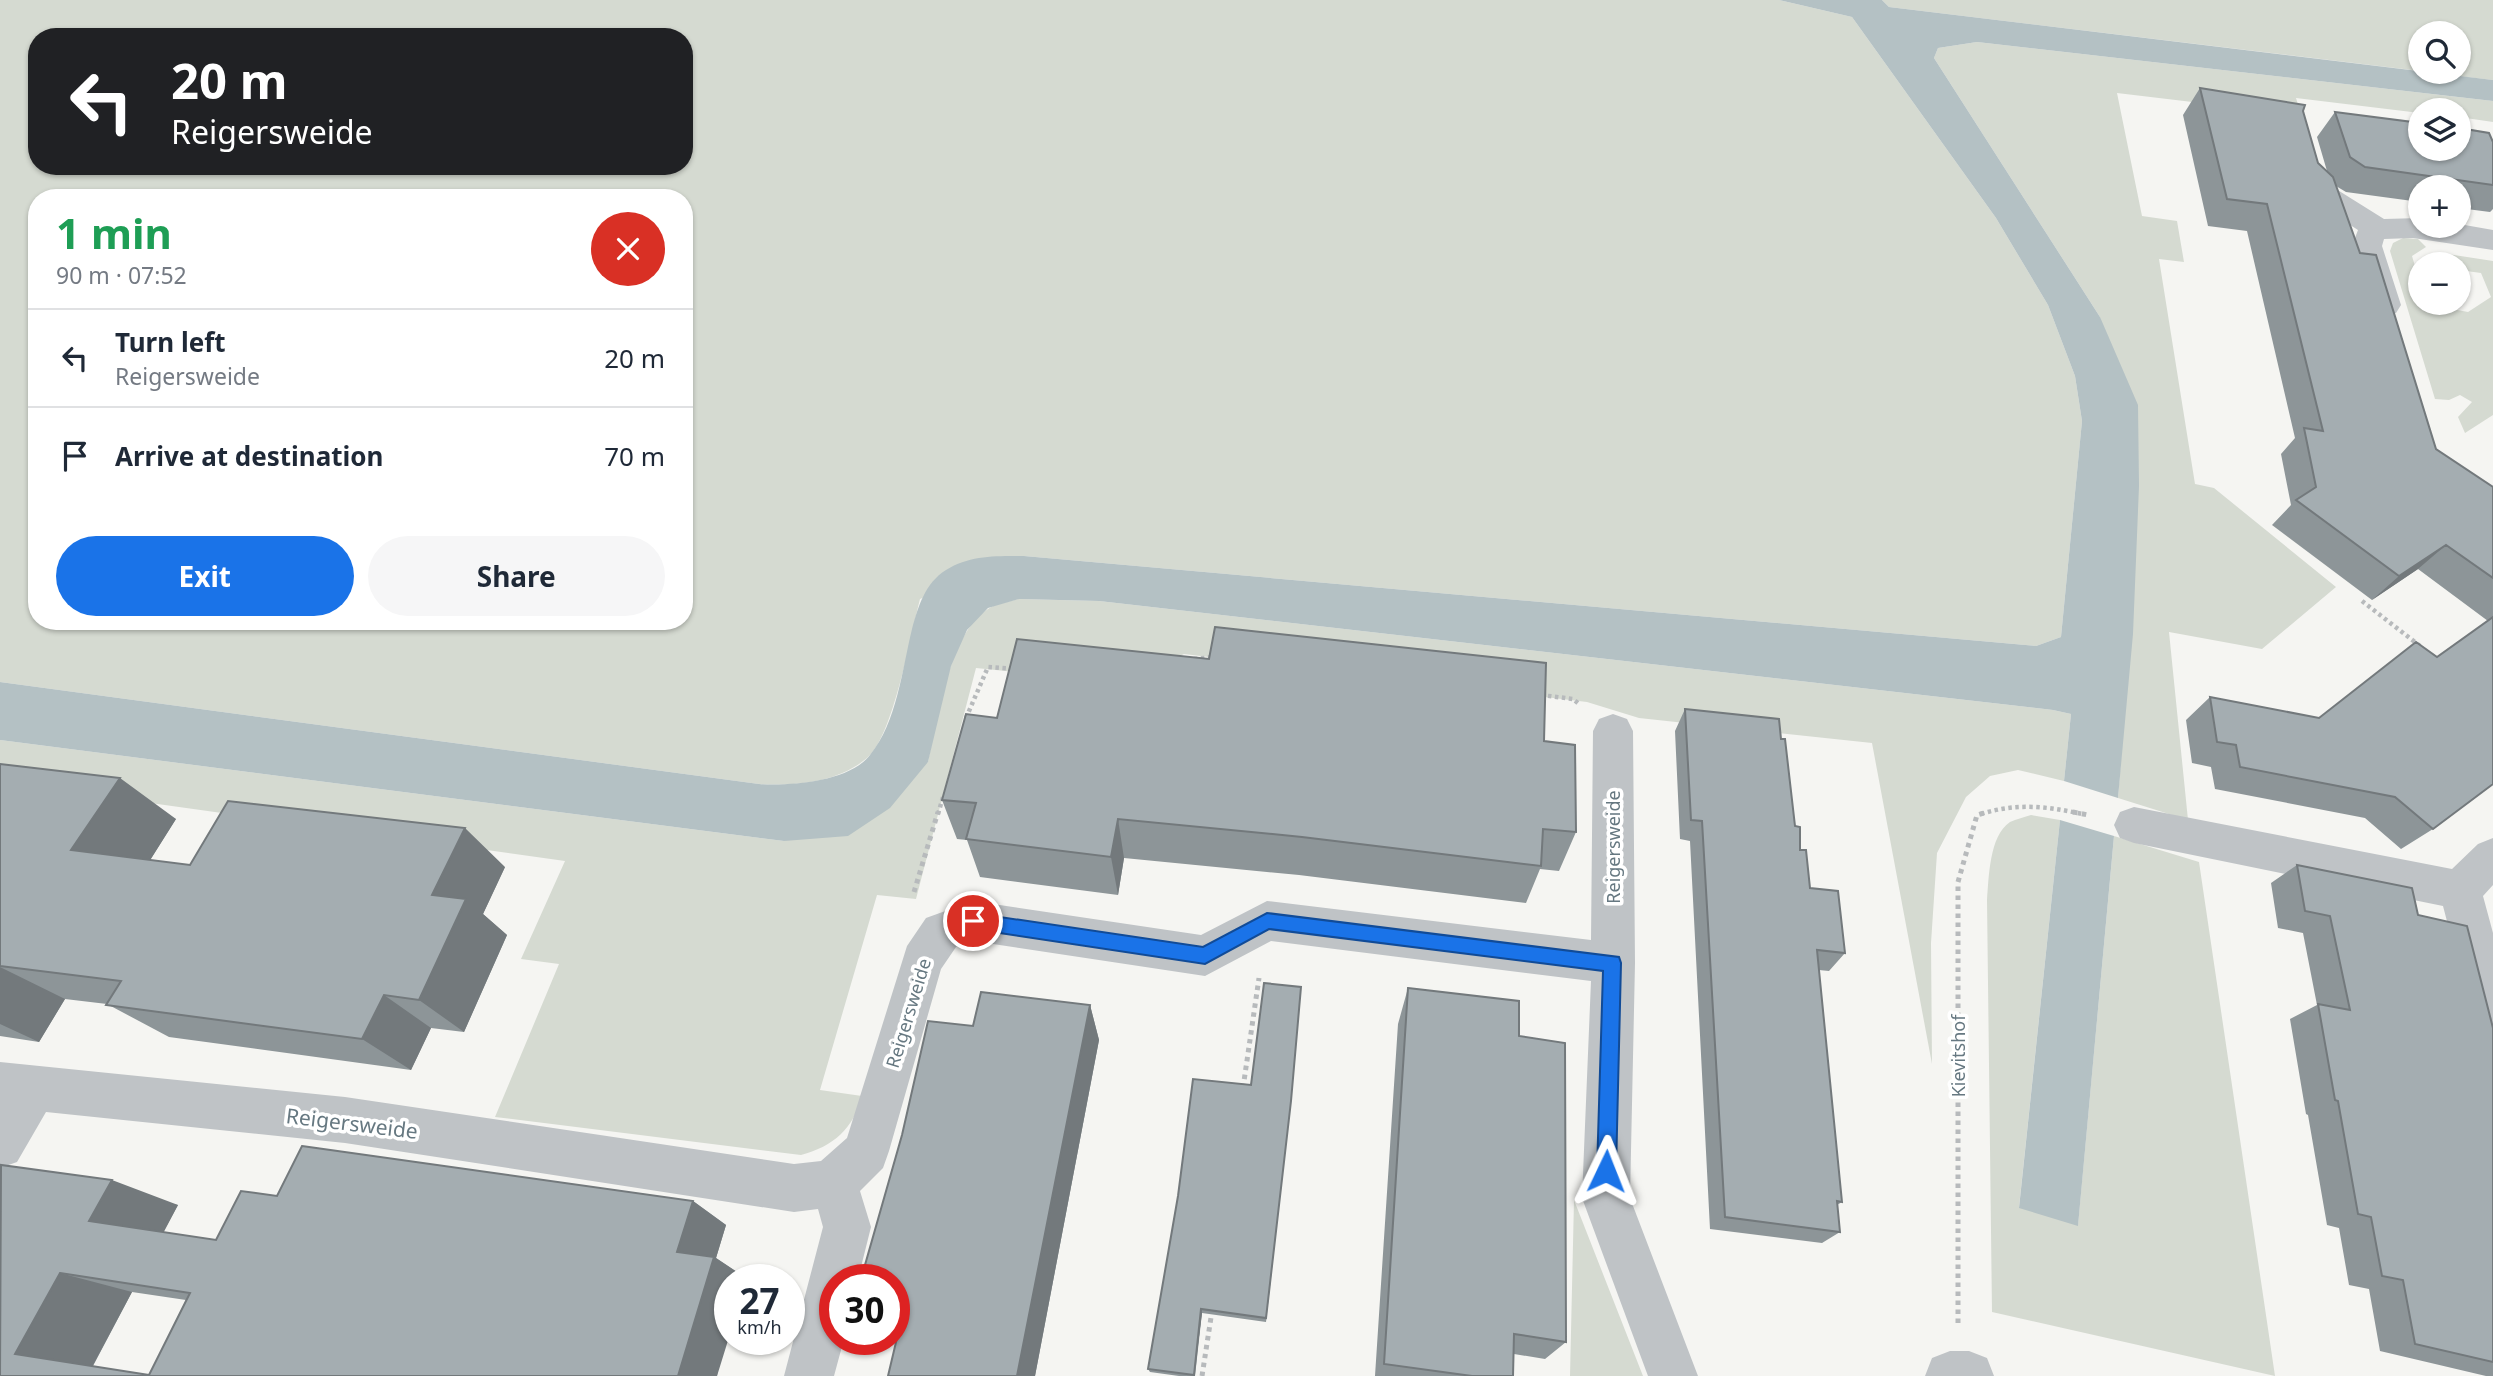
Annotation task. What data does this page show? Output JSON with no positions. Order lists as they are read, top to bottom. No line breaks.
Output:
{"streets":{"street":["Reigersweide"],"path":["Kievitshof"]},"page":{"map_buttons":["+","−"],"turn":["20 m","Reigersweide"],"heading":["1 min","90 m · 07:52"],"list":[{"name":"Turn left","note":"Reigersweide","value":"20 m"},{"name":"Arrive at destination","value":"70 m"}],"buttons":["Exit","Share"],"speed":"27 km/h","limit":"30"}}
